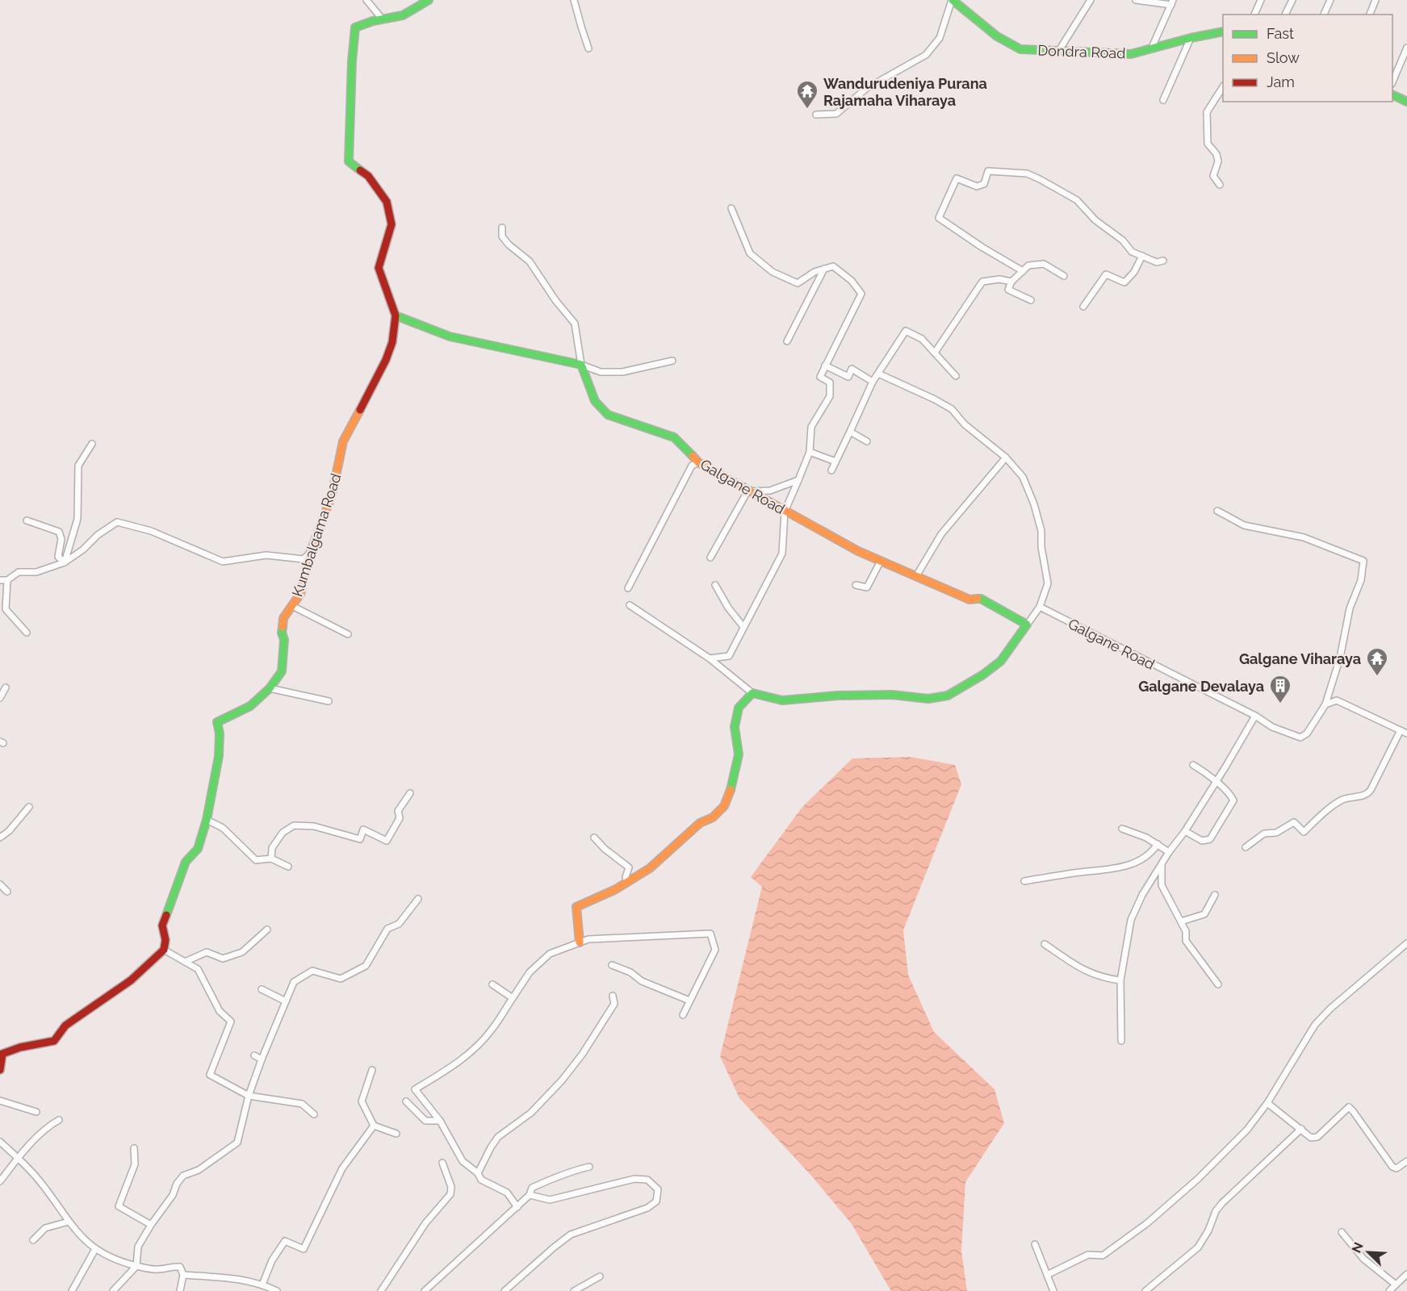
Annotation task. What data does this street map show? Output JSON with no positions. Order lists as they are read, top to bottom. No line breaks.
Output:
{"streets":{"street":["Dondra Road","Galgane Road","Kumbalgama Road"]},"places":{"temple":["Wandurudeniya Purana Rajamaha Viharaya","Galgane Viharaya"],"building":["Galgane Devalaya"]},"legend":["Fast","Slow","Jam"],"north":"top left"}
